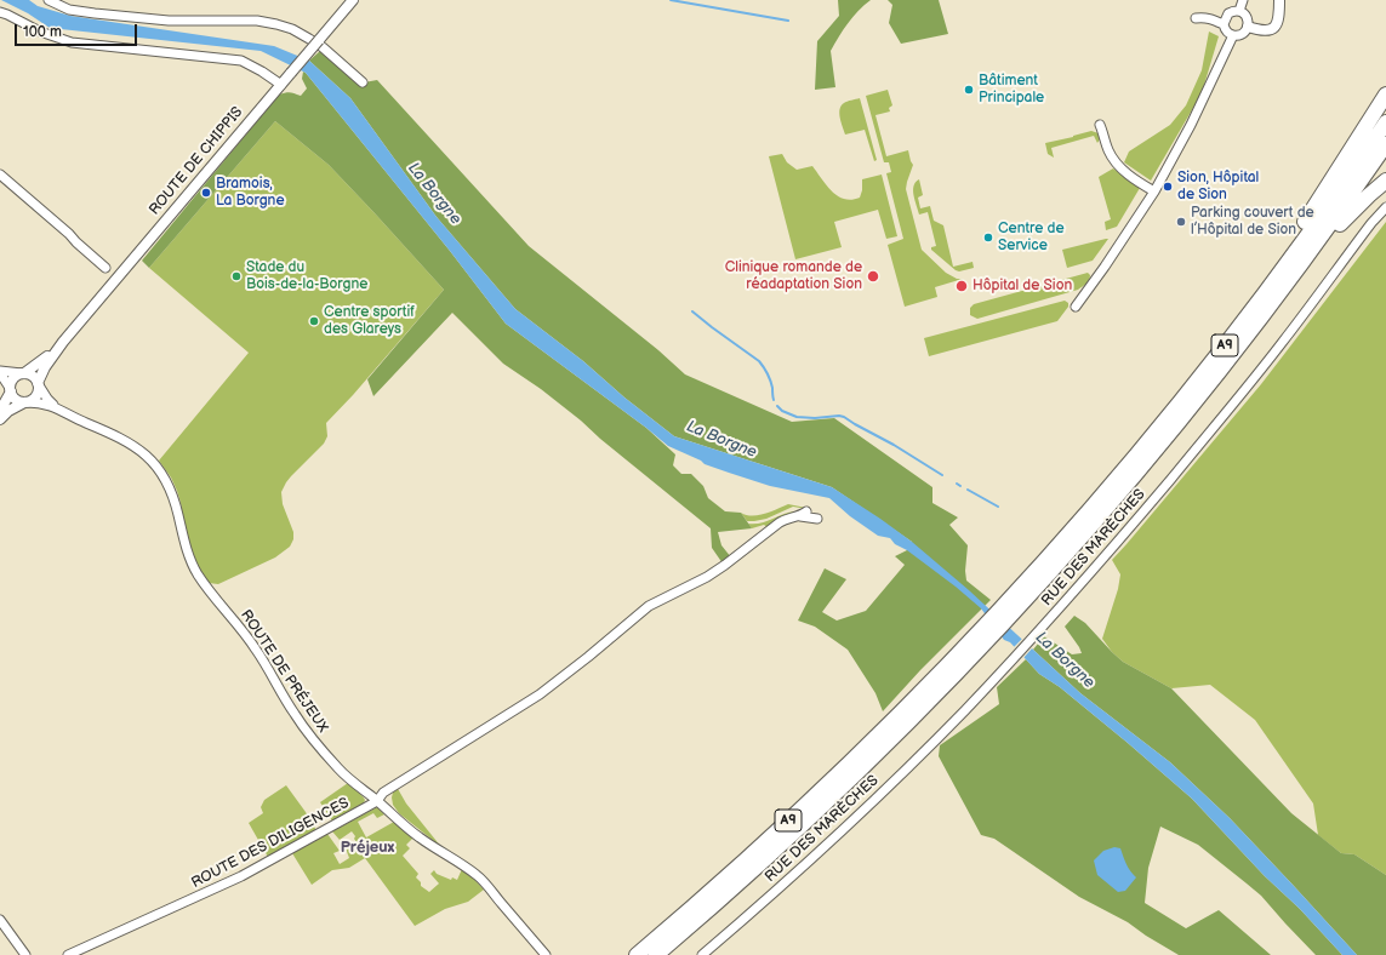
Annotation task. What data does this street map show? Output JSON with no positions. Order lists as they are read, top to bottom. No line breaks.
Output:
{"streets":{"highway":["A9"],"street":["ROUTE DE CHIPPIS","RUE DES MARÈCHES","ROUTE DE PRÉJEUX","ROUTE DES DILIGENCES"]},"crossings":[["ROUTE DE CHIPPIS","ROUTE DE PRÉJEUX"],["ROUTE DE PRÉJEUX","ROUTE DES DILIGENCES"]],"districts":["Préjeux"],"water":["La Borgne"],"places":["Bâtiment Principale","Sion, Hôpital de Sion","Bramois, La Borgne","Parking couvert de l’Hôpital de Sion","Centre de Service","Stade du Bois-de-la-Borgne","Clinique romande de réadaptation Sion","Hôpital de Sion","Centre sportif des Glareys"],"scale_bar":"100 m"}
